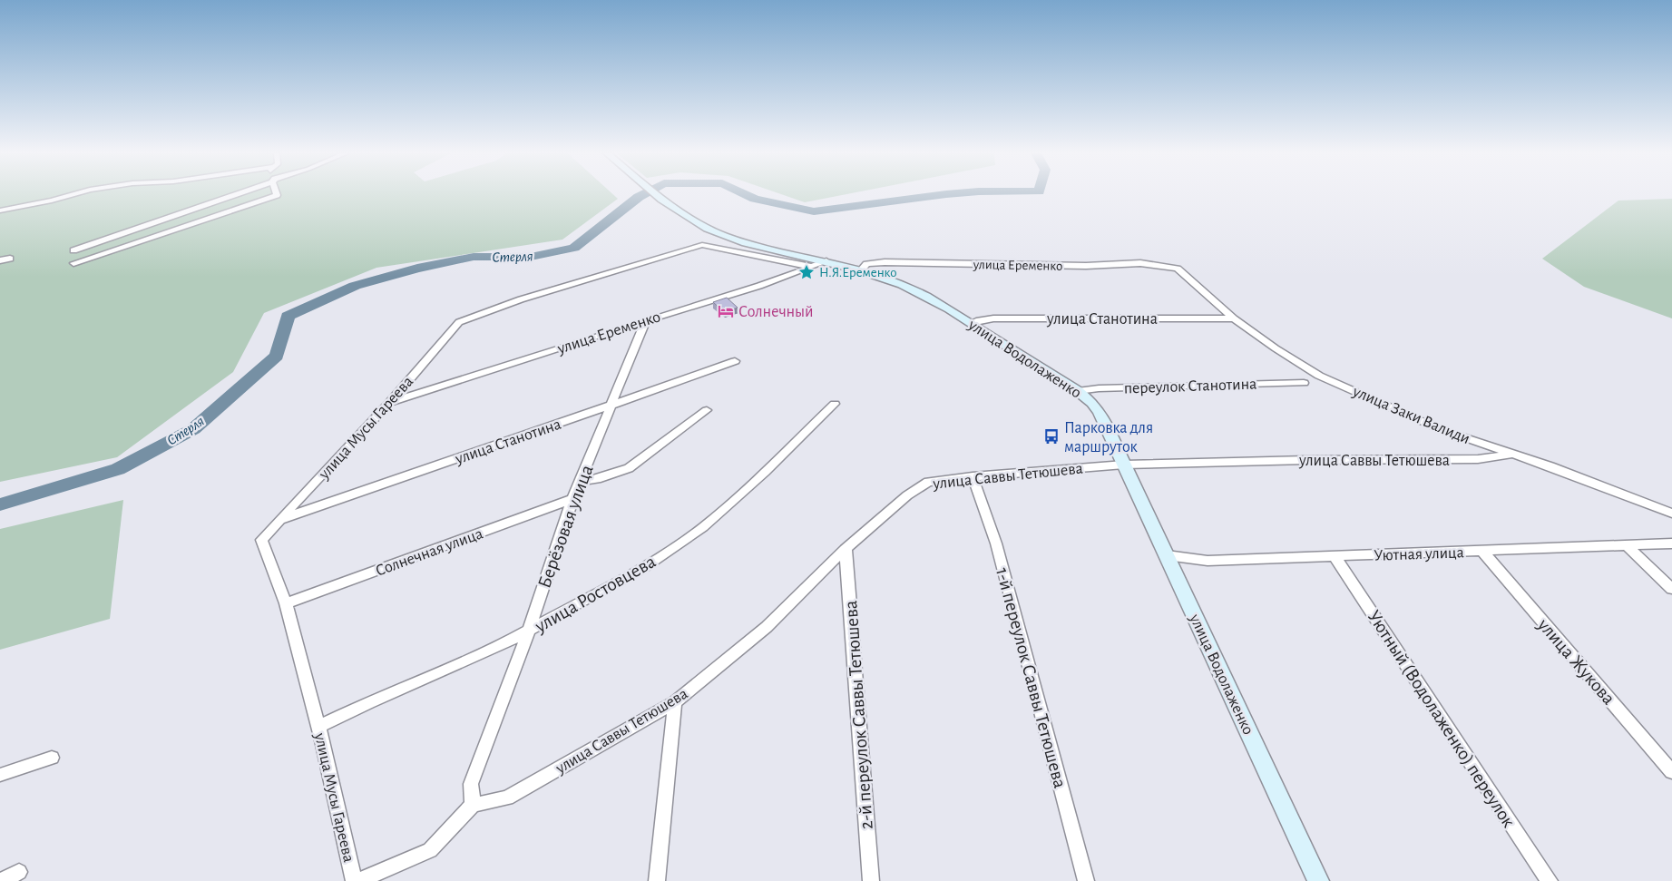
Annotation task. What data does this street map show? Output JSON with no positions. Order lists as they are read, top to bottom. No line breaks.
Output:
{"streets":{"main road":["улица Водолаженко"],"street":["улица Еременко","улица Станотина","переулок Станотина","улица Заки Валиди","улица Мусы Гареева","улица Саввы Тетюшева","Берёзовая улица","Солнечная улица","Уютная улица","улица Ростовцева","улица Жукова","1-й переулок Саввы Тетюшева","2-й переулок Саввы Тетюшева","Уютный (Водолаженко) переулок"]},"crossings":[["улица Еременко","улица Водолаженко"],["улица Еременко","улица Заки Валиди"],["улица Еременко","улица Мусы Гареева"],["улица Еременко","Берёзовая улица"],["улица Станотина","улица Водолаженко"],["улица Станотина","улица Заки Валиди"],["улица Станотина","улица Мусы Гареева"],["улица Станотина","Берёзовая улица"],["улица Водолаженко","переулок Станотина"],["улица Водолаженко","улица Саввы Тетюшева"],["улица Водолаженко","Уютная улица"],["улица Заки Валиди","улица Саввы Тетюшева"],["улица Мусы Гареева","улица Саввы Тетюшева"],["улица Мусы Гареева","Берёзовая улица"],["улица Мусы Гареева","Солнечная улица"],["улица Мусы Гареева","улица Ростовцева"],["улица Саввы Тетюшева","Берёзовая улица"],["улица Саввы Тетюшева","1-й переулок Саввы Тетюшева"],["улица Саввы Тетюшева","2-й переулок Саввы Тетюшева"],["Берёзовая улица","Солнечная улица"],["Берёзовая улица","улица Ростовцева"],["Уютная улица","улица Жукова"],["Уютная улица","Уютный (Водолаженко) переулок"]],"water":["Стерля"],"places":{"place":["Н.Я.Еременко"],"hotel":["Солнечный"],"bus stop":["Парковка для маршруток"]}}
